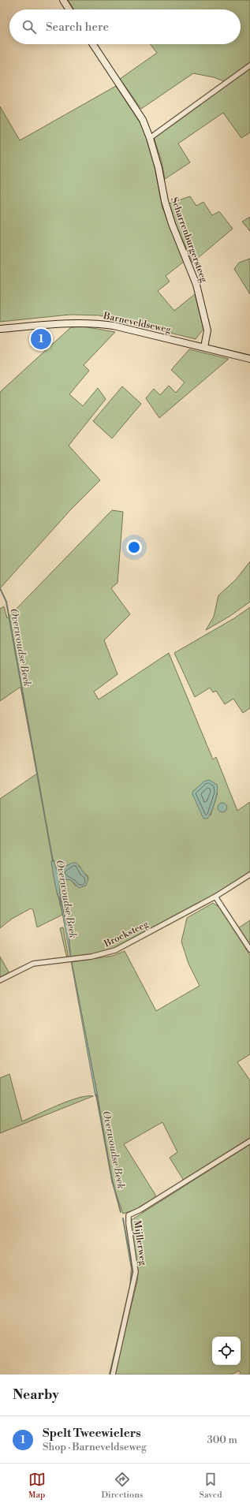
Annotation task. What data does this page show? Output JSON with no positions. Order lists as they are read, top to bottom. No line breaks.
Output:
{"streets":{"street":["Scharrenburgersteeg","Barneveldseweg","Broeksteeg","Mijllerweg"]},"crossings":[["Scharrenburgersteeg","Barneveldseweg"]],"water":["Overwoudse Beek"],"page":{"search":"Search here","pins":"1","heading":"Nearby","list":[{"mark":"1","name":"Spelt Tweewielers","note":"Shop · Barneveldseweg","value":"300 m"}],"nav":["Map","Directions","Saved"]}}
